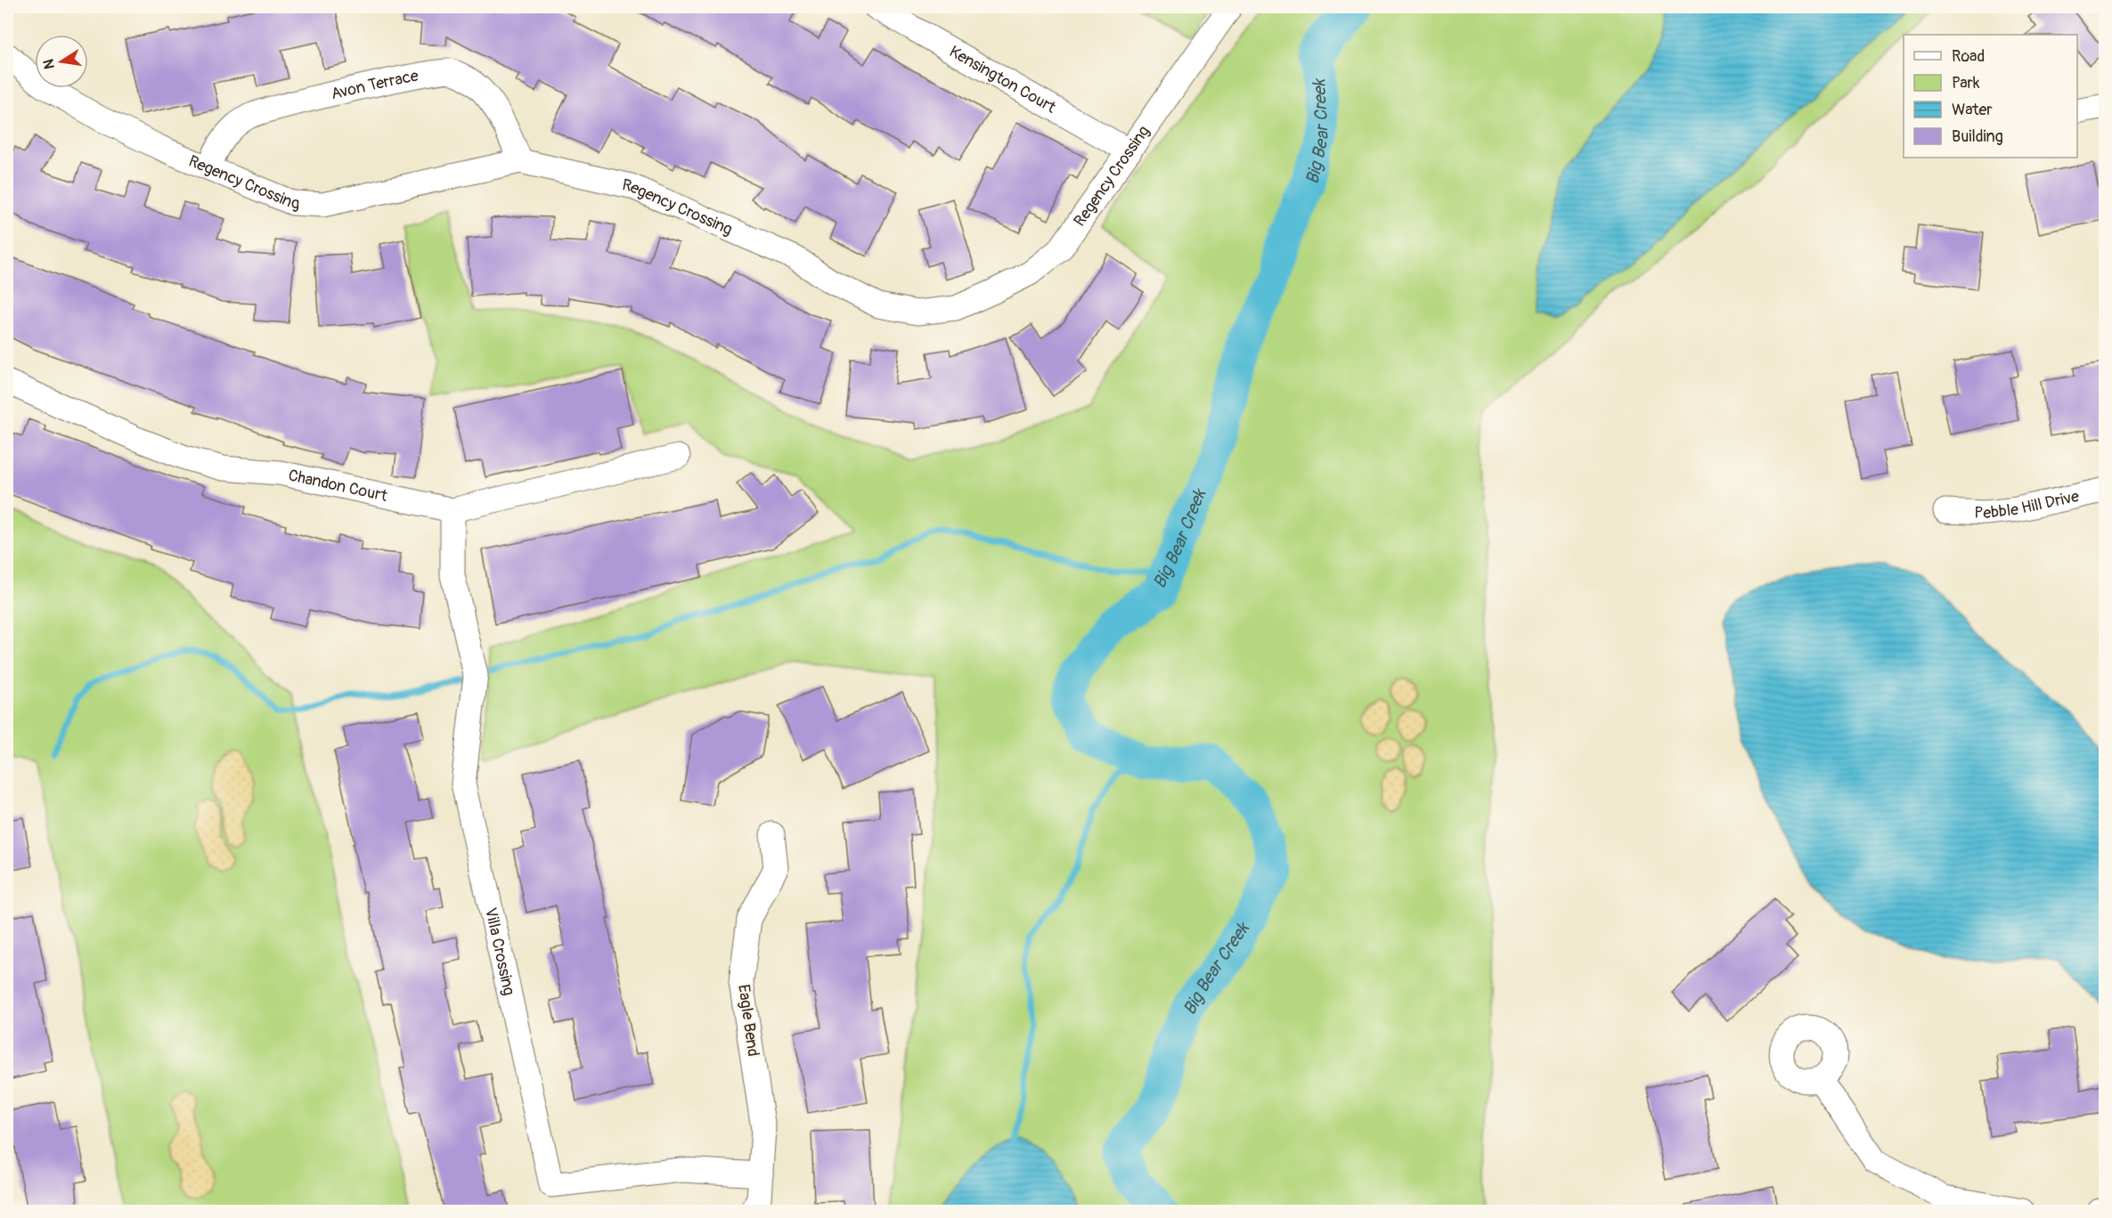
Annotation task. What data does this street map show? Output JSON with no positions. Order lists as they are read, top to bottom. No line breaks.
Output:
{"streets":{"street":["Kensington Court","Avon Terrace","Regency Crossing","Chandon Court","Pebble Hill Drive","Villa Crossing","Eagle Bend"]},"crossings":[["Kensington Court","Regency Crossing"],["Avon Terrace","Regency Crossing"],["Chandon Court","Villa Crossing"],["Villa Crossing","Eagle Bend"]],"water":["Big Bear Creek"],"legend":["Road","Park","Water","Building"],"north":"left"}
